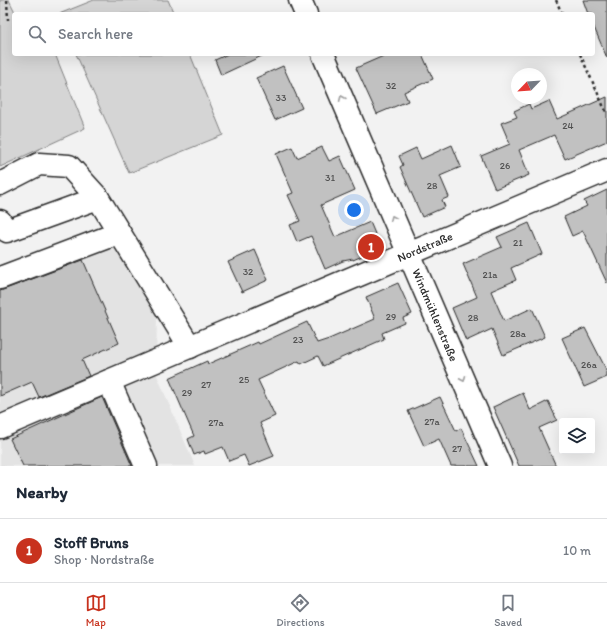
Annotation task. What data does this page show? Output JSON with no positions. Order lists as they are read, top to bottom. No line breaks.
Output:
{"streets":{"street":["Nordstraße","Windmühlenstraße"]},"crossings":[["Nordstraße","Windmühlenstraße"]],"house_numbers":["32","33","24","26","31","28","21","32","21a","29","28","28a","23","26a","25","27","29","27a","27a","27"],"north":"bottom left","page":{"search":"Search here","pins":"1","heading":"Nearby","list":[{"mark":"1","name":"Stoff Bruns","note":"Shop · Nordstraße","value":"10 m"}],"nav":["Map","Directions","Saved"]}}
